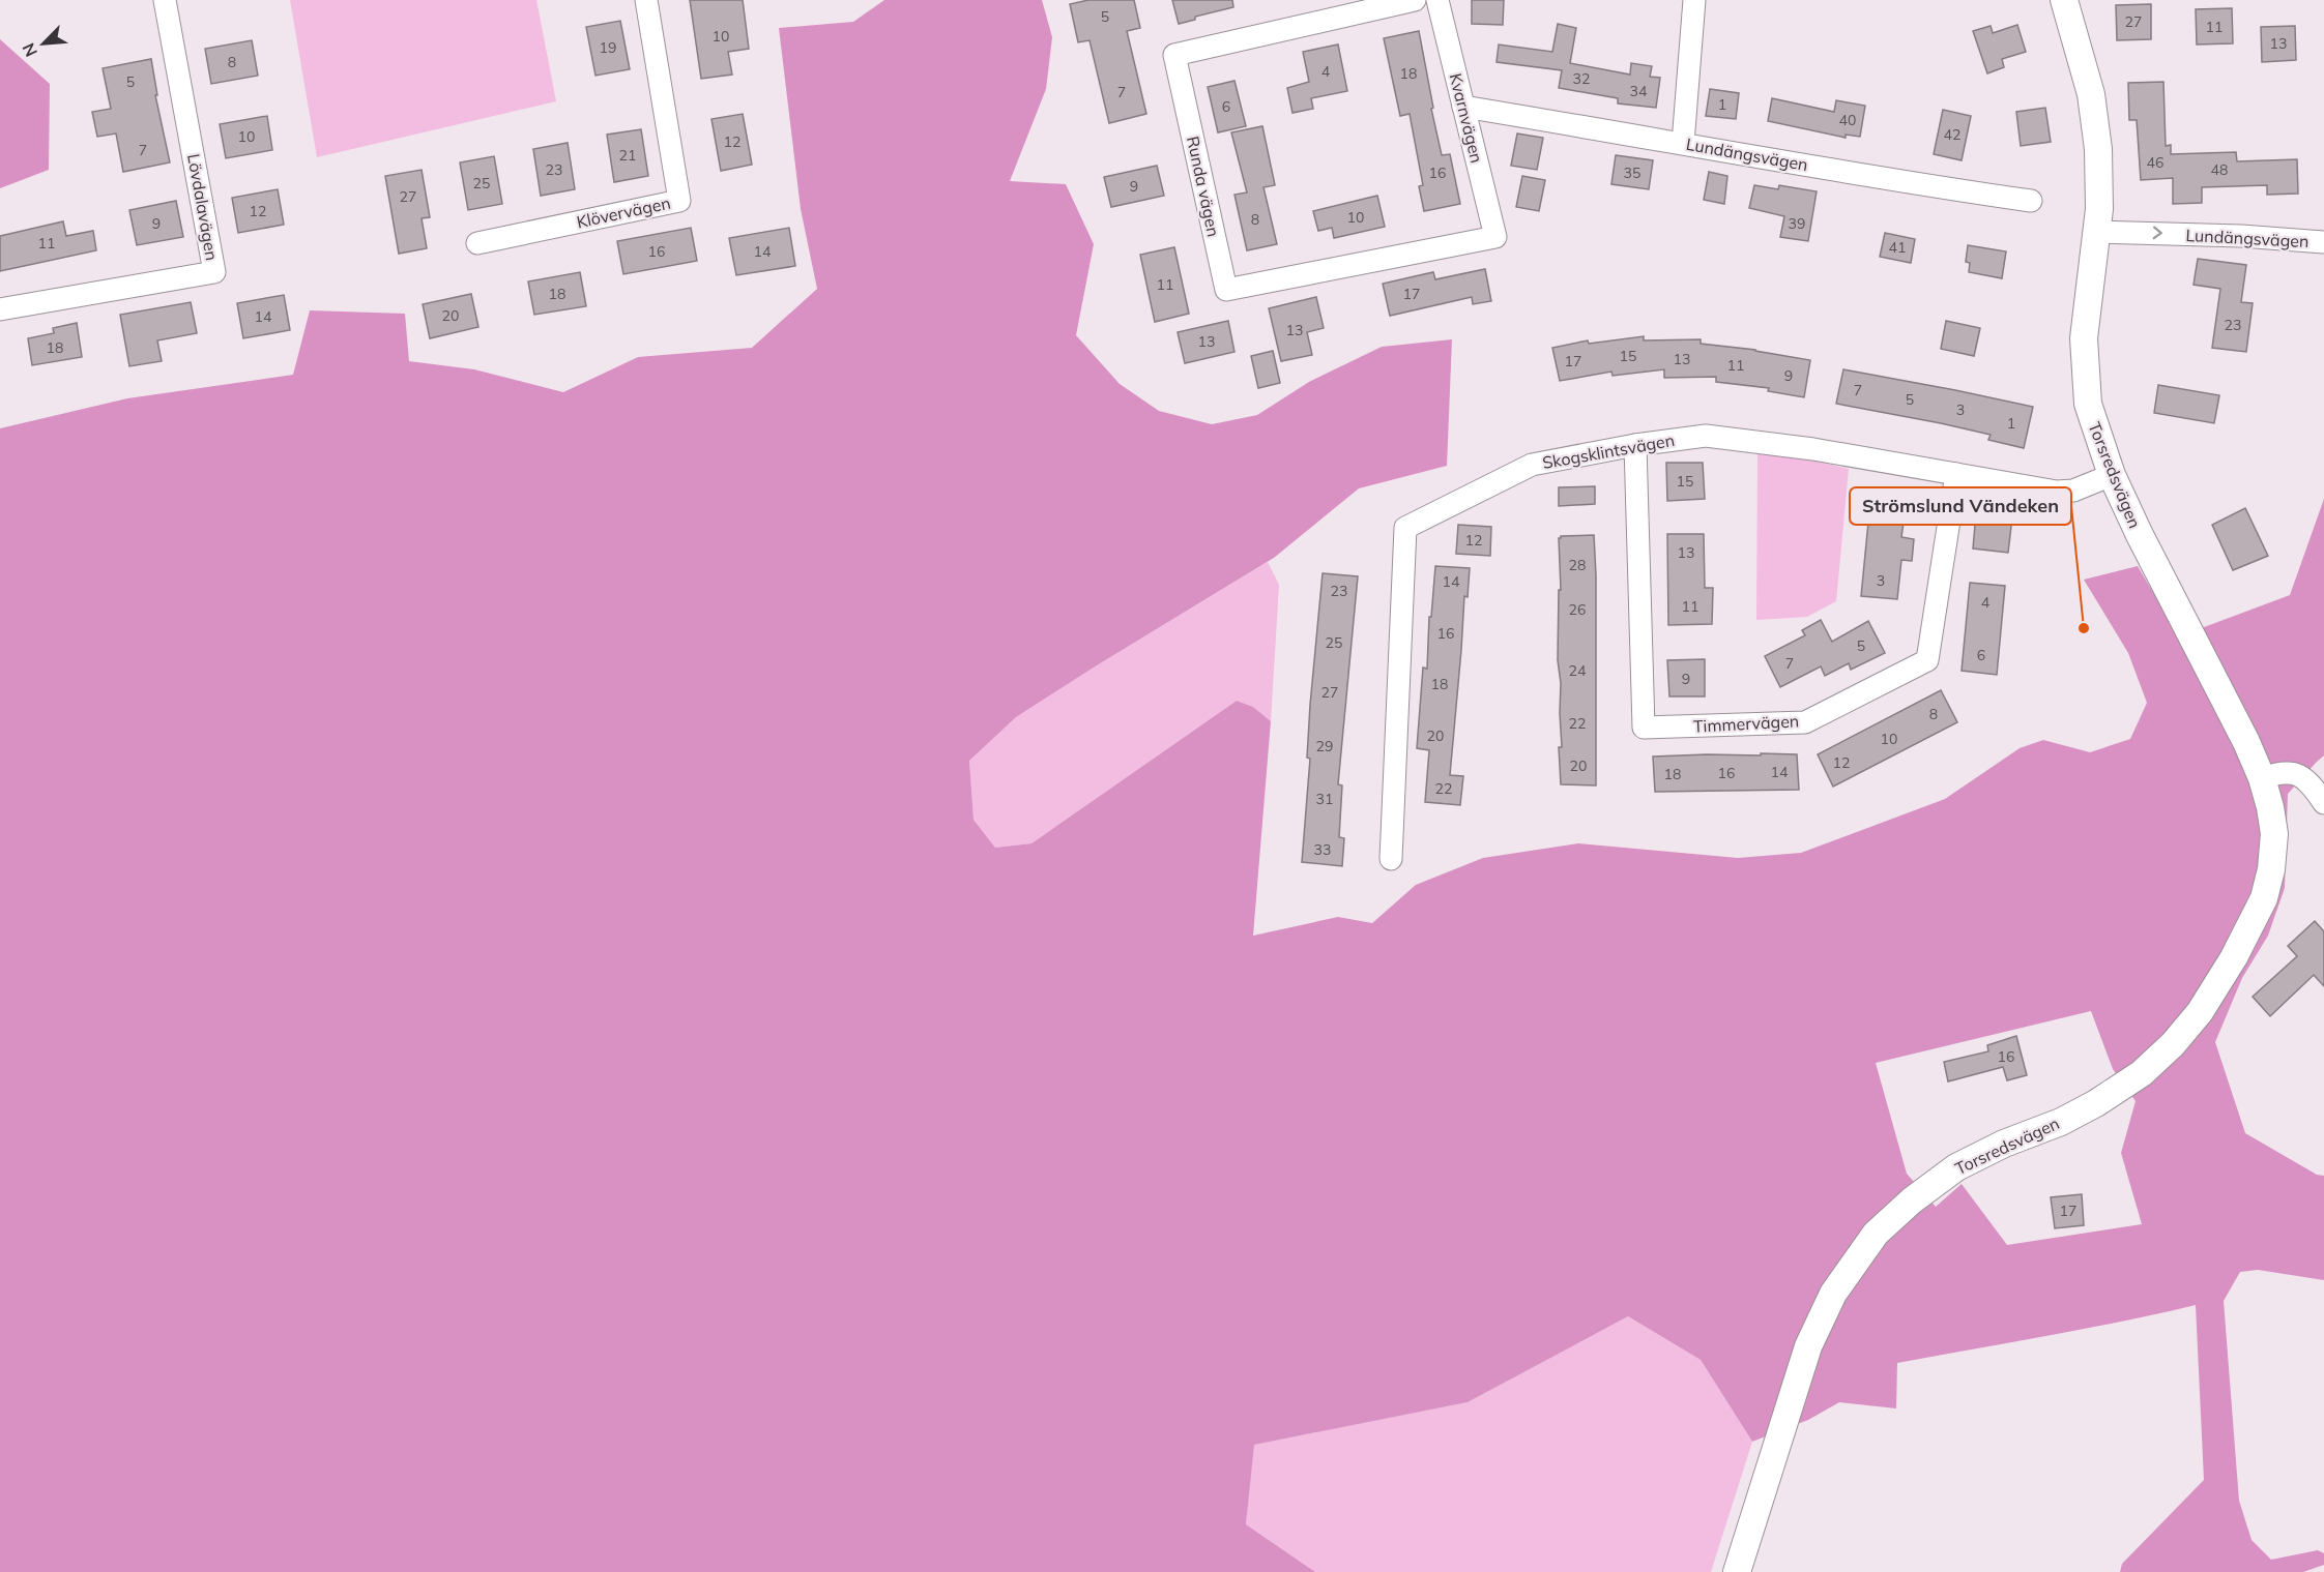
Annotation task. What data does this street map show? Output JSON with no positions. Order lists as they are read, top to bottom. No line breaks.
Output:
{"streets":{"street":["Kvarnvägen","Lundängsvägen","Runda vägen","Lövdalavägen","Klövervägen","Skogsklintsvägen","Torsredsvägen","Timmervägen"]},"crossings":[["Kvarnvägen","Lundängsvägen"],["Kvarnvägen","Runda vägen"],["Lundängsvägen","Torsredsvägen"],["Skogsklintsvägen","Torsredsvägen"],["Skogsklintsvägen","Timmervägen"]],"places":["Strömslund Vändeken"],"house_numbers":["5","27","11","10","13","19","8","4","18","32","5","34","7","1","6","40","42","10","12","7","21","46","23","48","16","35","25","9","27","12","10","8","9","39","11","41","16","14","11","18","17","20","14","23","13","13","18","15","13","17","11","9","7","5","3","1","15","12","13","28","3","14","23","4","11","26","16","25","5","6","7","24","9","18","27","8","22","20","10","29","12","20","14","16","18","22","31","33","16","17"],"north":"bottom left"}
